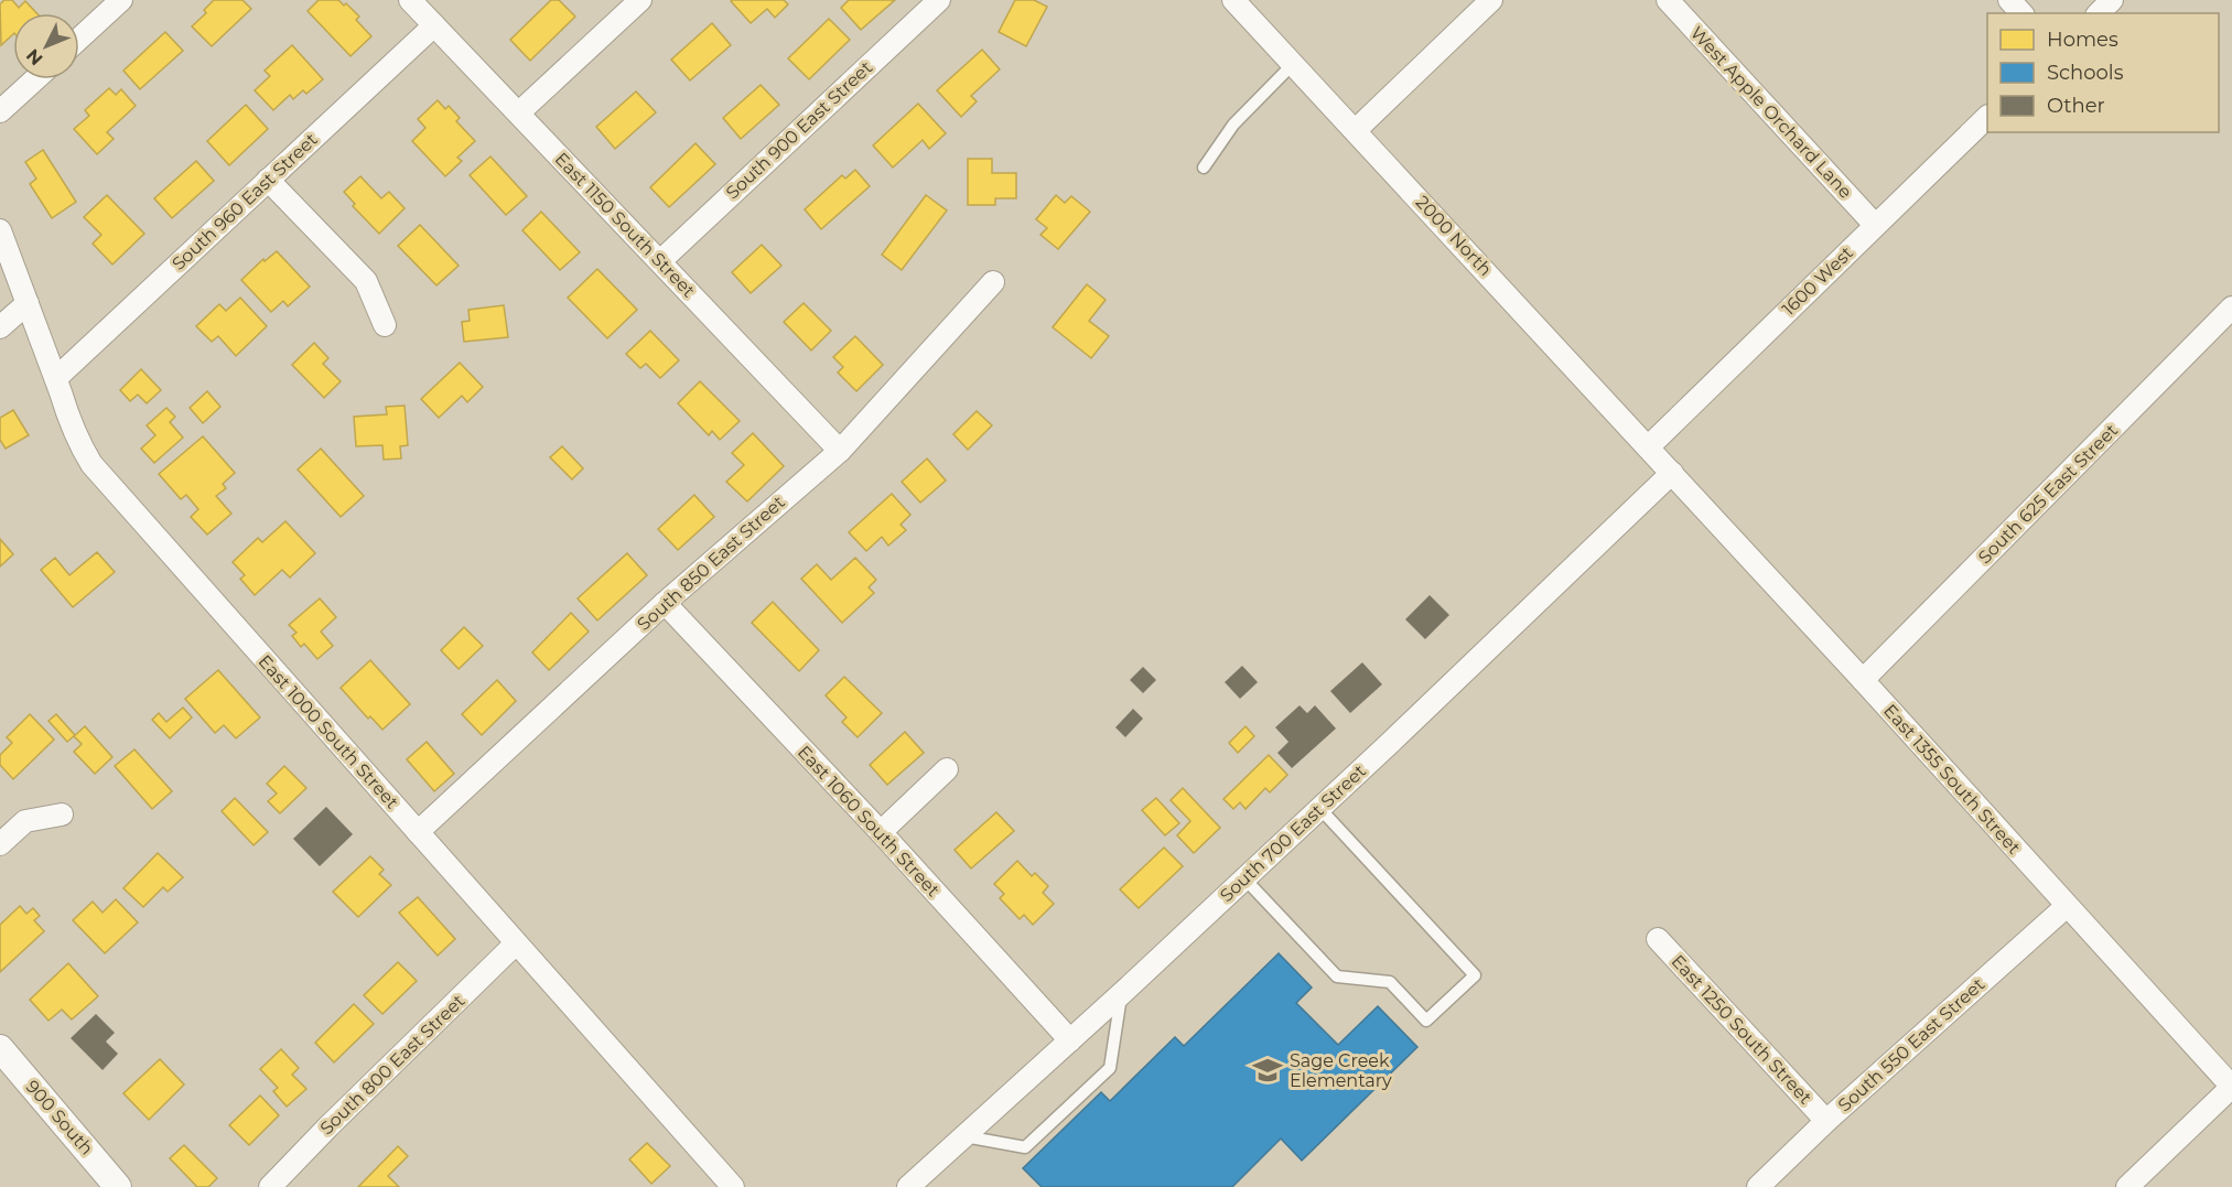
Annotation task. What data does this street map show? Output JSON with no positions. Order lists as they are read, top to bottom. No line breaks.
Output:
{"streets":{"street":["West Apple Orchard Lane","South 900 East Street","South 960 East Street","East 1150 South Street","2000 North","1600 West","South 625 East Street","South 850 East Street","East 1000 South Street","East 1355 South Street","East 1060 South Street","South 700 East Street","East 1250 South Street","South 550 East Street","South 800 East Street","900 South"]},"crossings":[["West Apple Orchard Lane","1600 West"],["South 900 East Street","East 1150 South Street"],["South 960 East Street","East 1150 South Street"],["South 960 East Street","East 1000 South Street"],["East 1150 South Street","South 850 East Street"],["2000 North","1600 West"],["2000 North","East 1355 South Street"],["2000 North","South 700 East Street"],["South 625 East Street","East 1355 South Street"],["South 850 East Street","East 1000 South Street"],["South 850 East Street","East 1060 South Street"],["East 1000 South Street","South 800 East Street"],["East 1355 South Street","South 700 East Street"],["East 1355 South Street","South 550 East Street"],["East 1060 South Street","South 700 East Street"],["East 1250 South Street","South 550 East Street"]],"places":{"school or university":["Sage Creek Elementary"]},"legend":["Homes","Schools","Other"],"north":"bottom left"}
